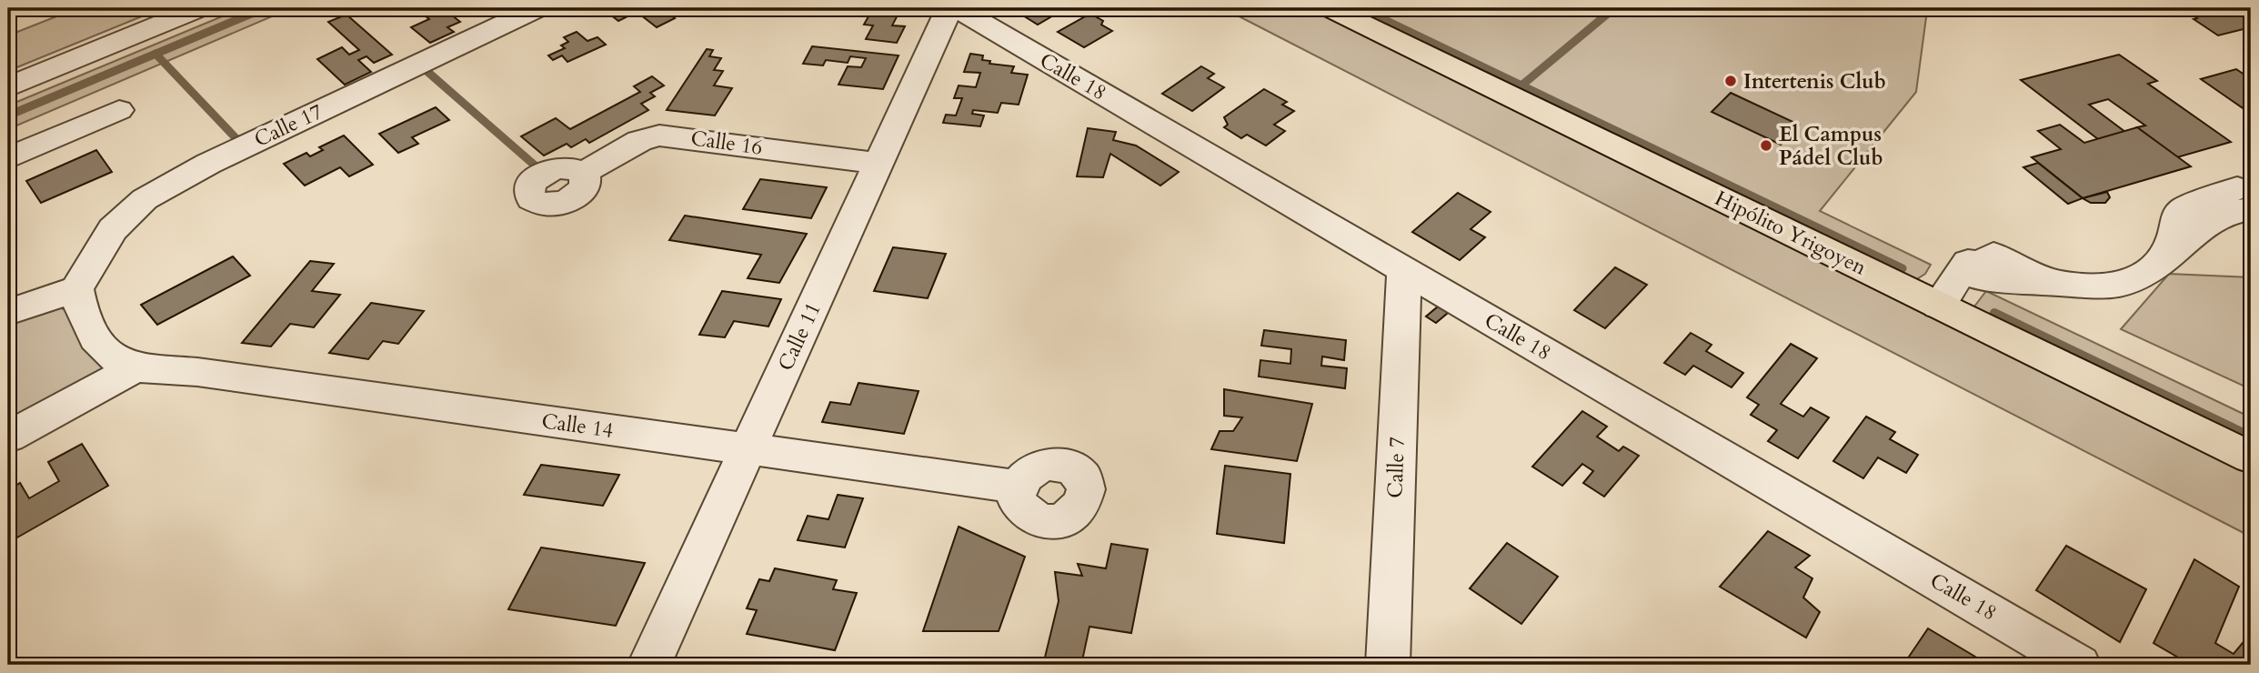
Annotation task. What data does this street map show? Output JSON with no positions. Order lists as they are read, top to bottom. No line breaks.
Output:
{"streets":{"main road":["Hipólito Yrigoyen"],"street":["Calle 18","Calle 17","Calle 16","Calle 11","Calle 14","Calle 7"]},"crossings":[["Calle 18","Calle 7"],["Calle 16","Calle 11"],["Calle 11","Calle 14"]],"places":["Intertenis Club","El Campus Pádel Club"]}
